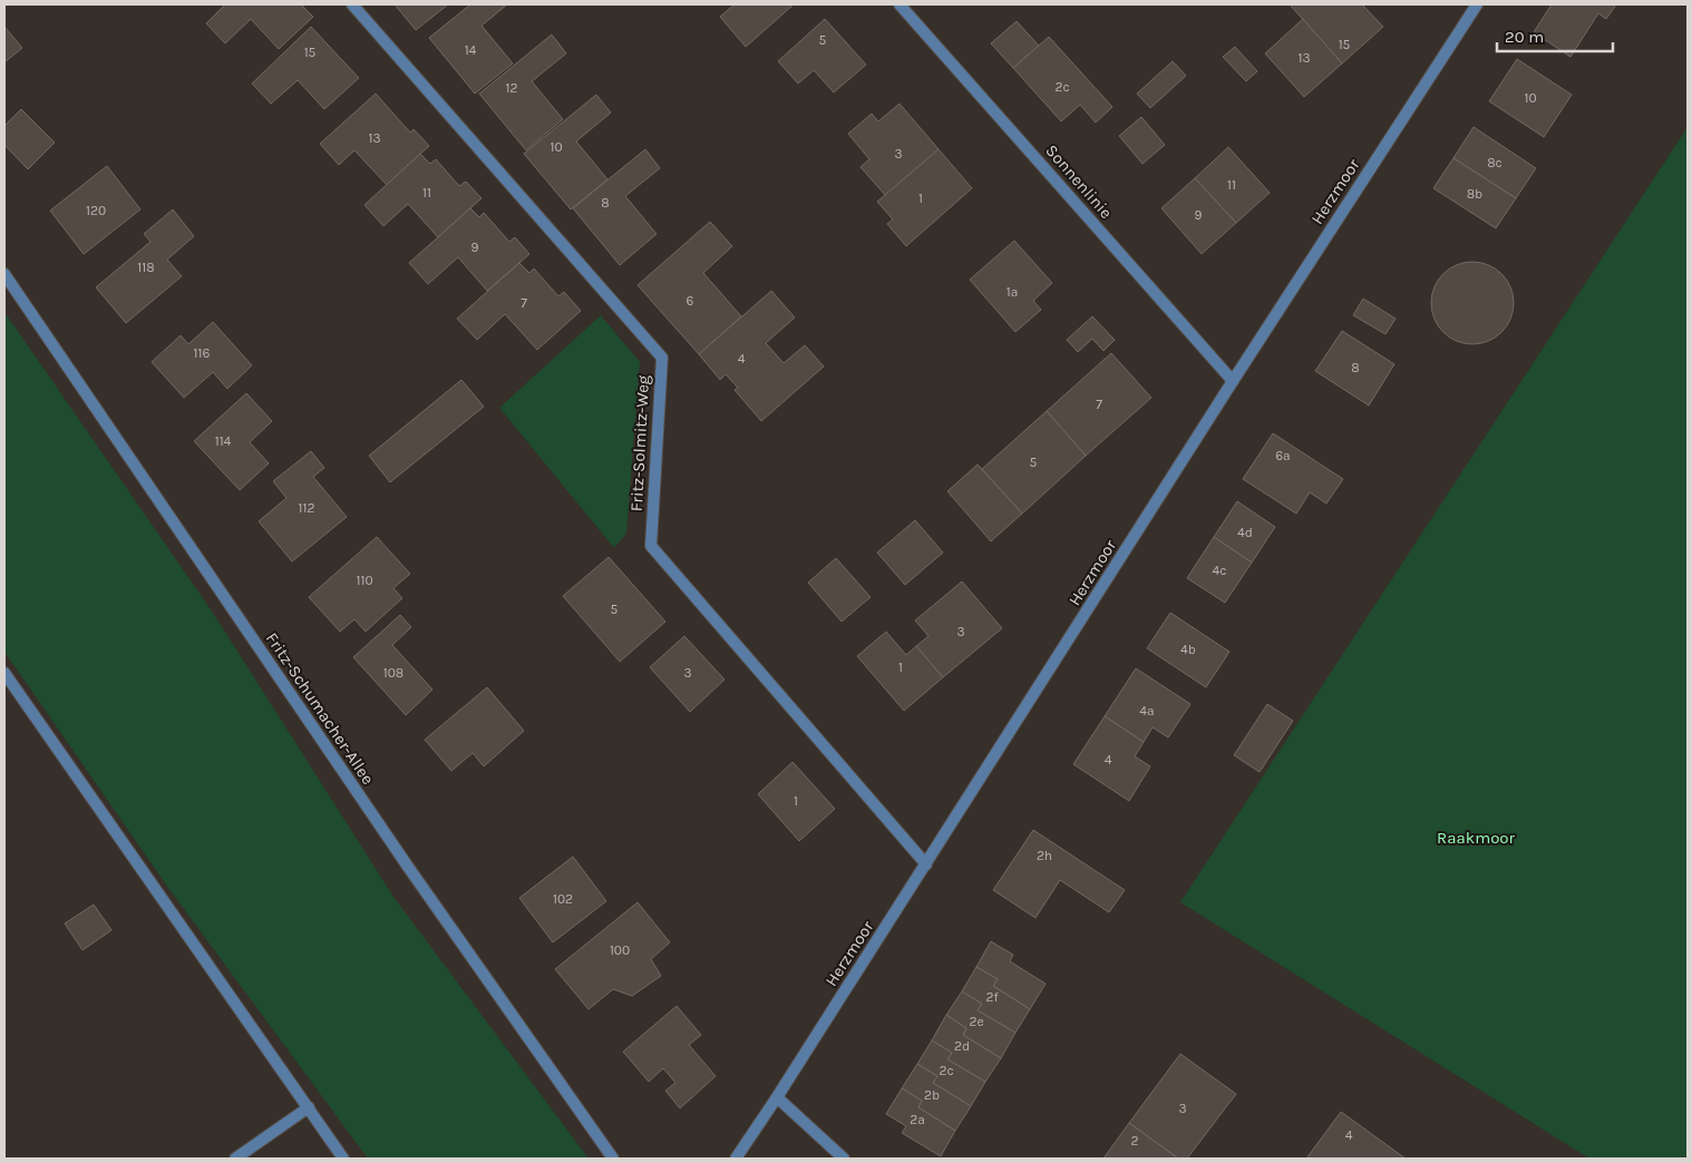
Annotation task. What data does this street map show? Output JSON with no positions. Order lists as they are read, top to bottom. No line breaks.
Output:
{"streets":{"street":["Sonnenlinie","Herzmoor","Fritz-Solmitz-Weg","Fritz-Schumacher-Allee"]},"crossings":[["Sonnenlinie","Herzmoor"],["Herzmoor","Fritz-Solmitz-Weg"]],"parks":["Raakmoor"],"house_numbers":["5","15","14","15","13","2c","12","10","13","10","3","8c","11","11","8b","1","8","120","9","9","118","1a","6","7","116","4","8","7","114","6a","5","112","4d","4c","110","5","3","4b","1","108","3","4a","4","1","2h","102","100","2f","2e","2d","2c","2b","3","2a","4","2"],"scale_bar":"20 m"}
